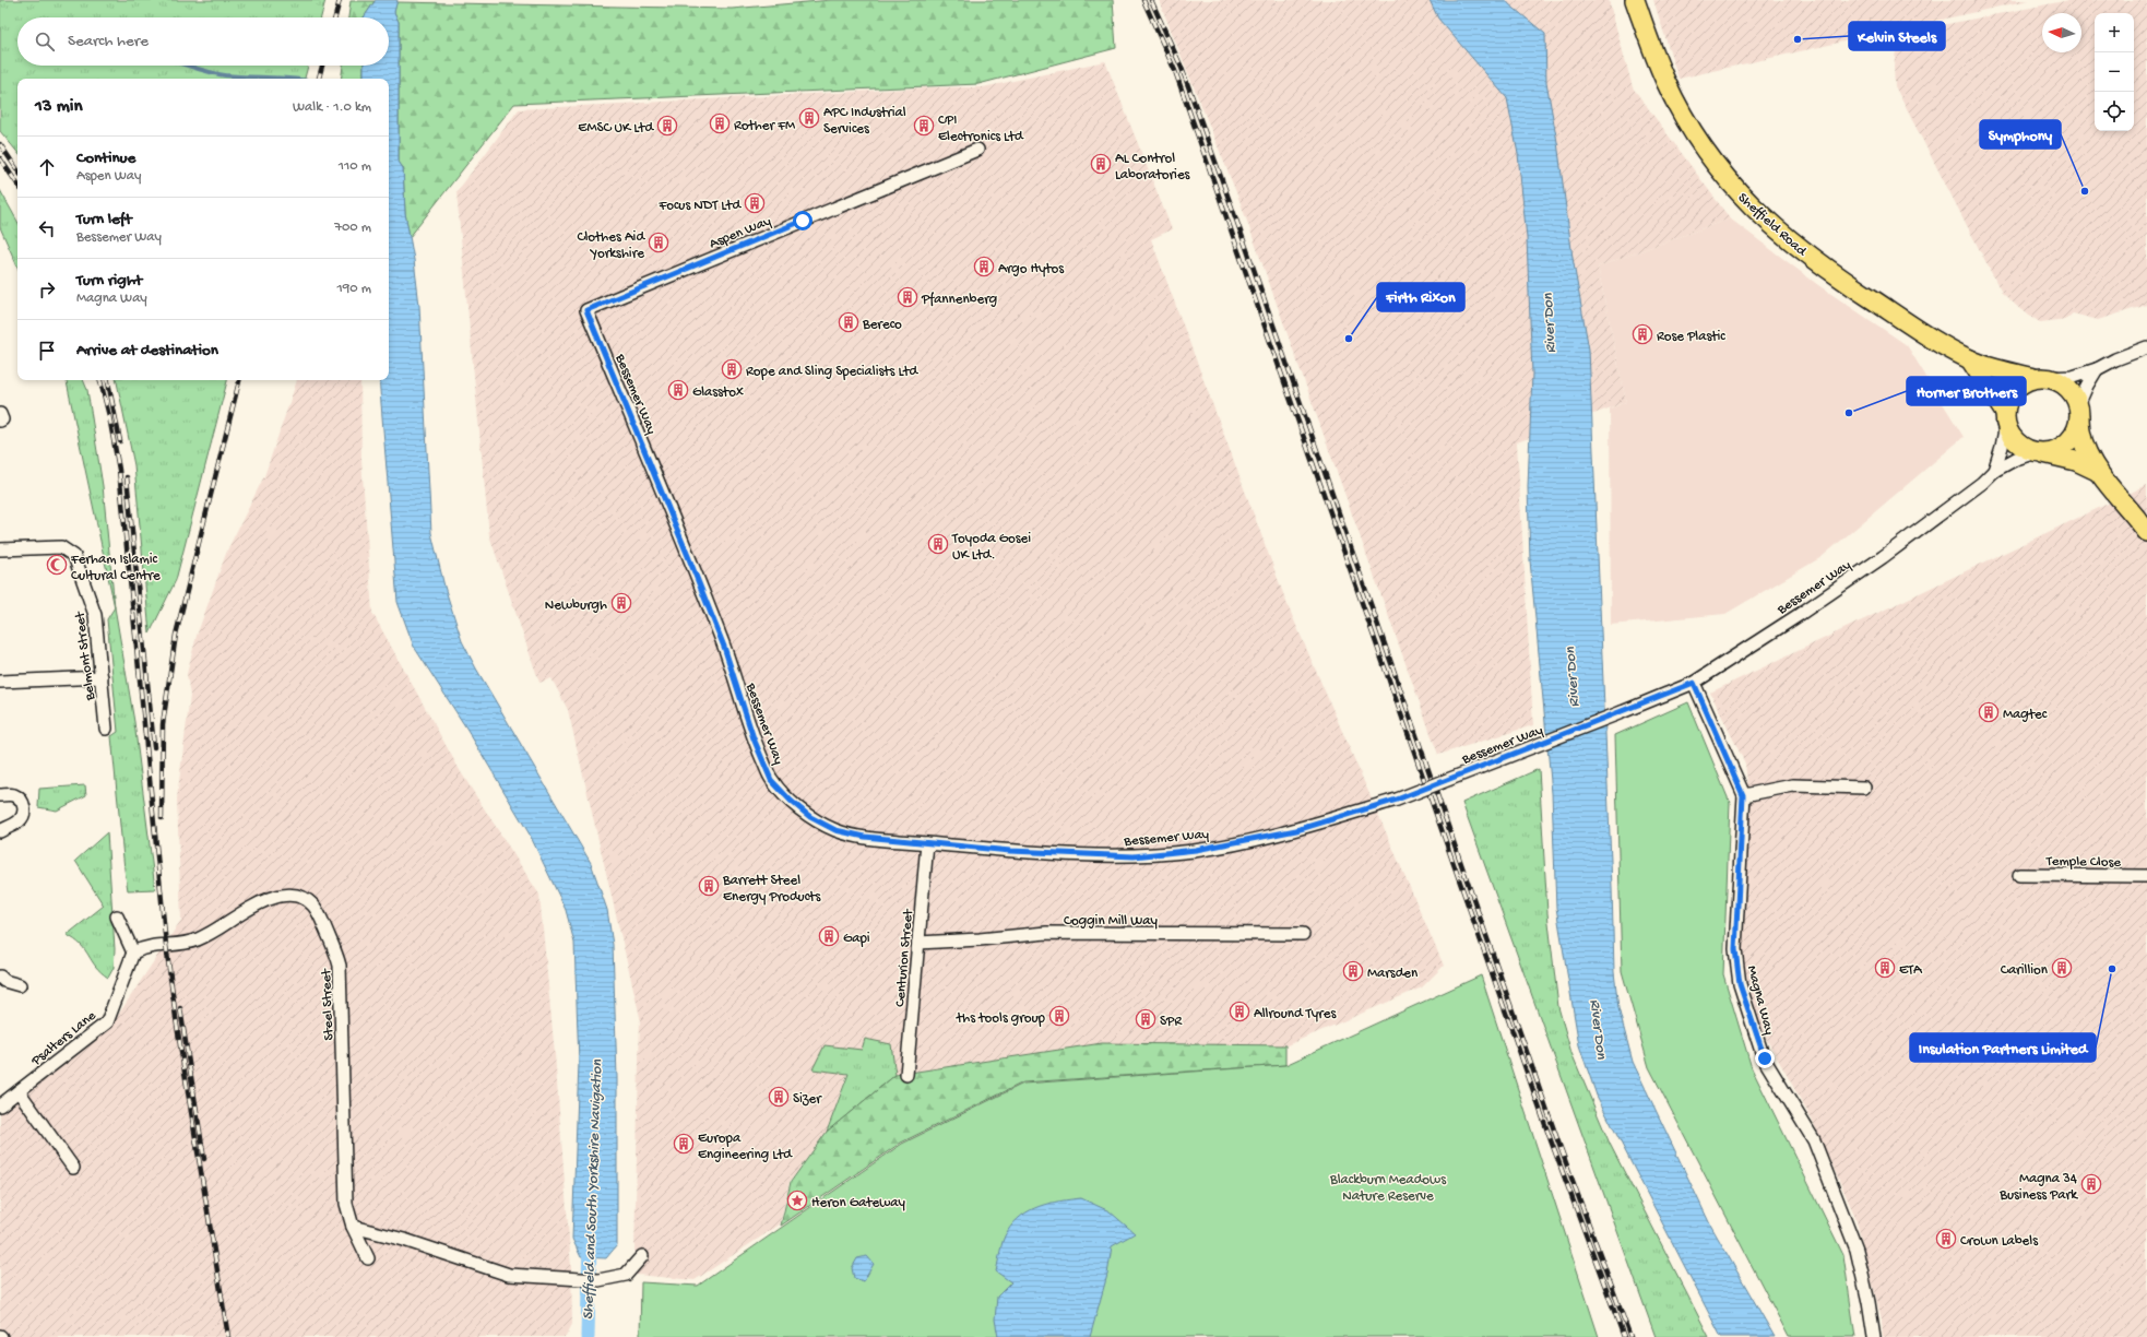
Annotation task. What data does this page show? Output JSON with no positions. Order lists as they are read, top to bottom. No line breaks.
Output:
{"streets":{"main road":["Sheffield Road"],"street":["Aspen Way","Bessemer Way","Belmont Street","Temple Close","Coggin Mill Way","Centurion Street","Magna Way","Steel Street","Psalters Lane"]},"crossings":[["Sheffield Road","Bessemer Way"],["Aspen Way","Bessemer Way"],["Bessemer Way","Centurion Street"],["Bessemer Way","Magna Way"],["Coggin Mill Way","Centurion Street"],["Steel Street","Psalters Lane"]],"water":["River Don","Sheffield and South Yorkshire Navigation"],"parks":["Blackburn Meadows Nature Reserve"],"places":{"other":["Kelvin Steels","Symphony","Firth Rixon","Horner Brothers","Insulation Partners Limited"],"building":["APC Industrial Services","Rother FM","EMSC UK Ltd","CPI Electronics Ltd","AL Control Laboratories","Focus NDT Ltd","Clothes Aid Yorkshire","Argo Hytos","Pfannenberg","Bereco","Rose Plastic","Rope and Sling Specialists Ltd","Glasstox","Toyoda Gosei UK Ltd.","Newburgh","Magtec","Barrett Steel Energy Products","Gapi","ETA","Carillion","Marsden","Allround Tyres","ths tools group","SPR","Sizer","Europa Engineering Ltd","Magna 34 Business Park","Crown Labels"],"mosque":["Ferham Islamic Cultural Centre"],"place":["Heron Gateway"]},"north":"left","page":{"map_buttons":["+","−"],"search":"Search here","heading":["13 min","Walk · 1.0 km"],"list":[["Continue","Aspen Way","110 m"],["Turn left","Bessemer Way","700 m"],["Turn right","Magna Way","190 m"],"Arrive at destination"]}}
